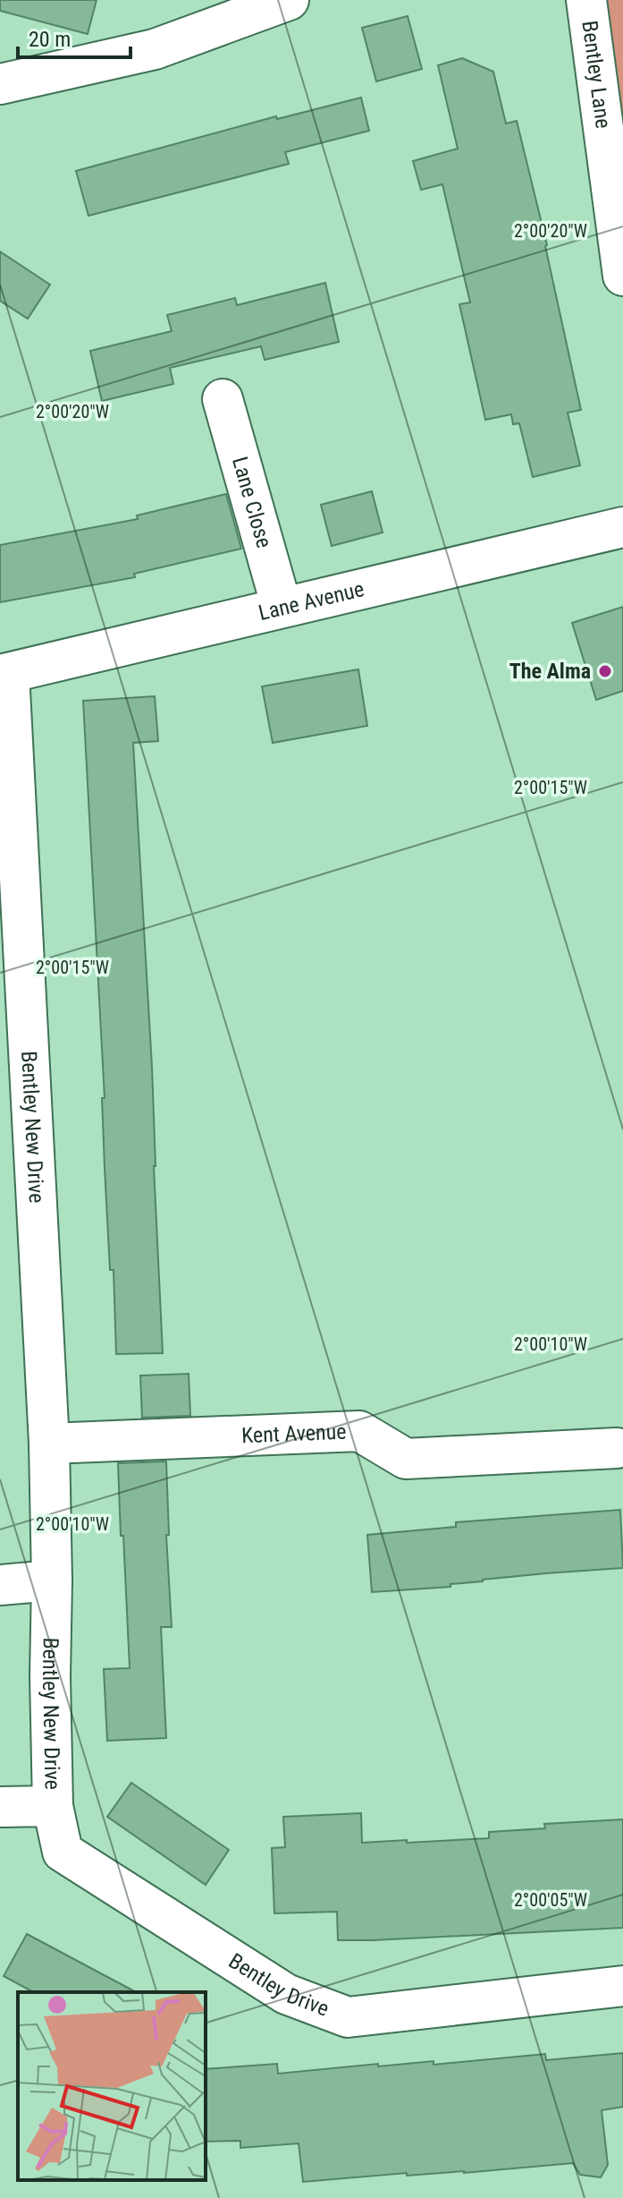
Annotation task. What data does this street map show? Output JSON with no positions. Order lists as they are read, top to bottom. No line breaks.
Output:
{"streets":{"street":["Bentley Lane","Lane Close","Lane Avenue","Bentley New Drive","Kent Avenue","Bentley Drive"]},"crossings":[["Lane Close","Lane Avenue"],["Lane Avenue","Bentley New Drive"],["Bentley New Drive","Kent Avenue"],["Bentley New Drive","Bentley Drive"]],"places":["The Alma"],"scale_bar":"20 m","coordinates":["2°00'20\"W","2°00'15\"W","2°00'10\"W","2°00'05\"W"]}
